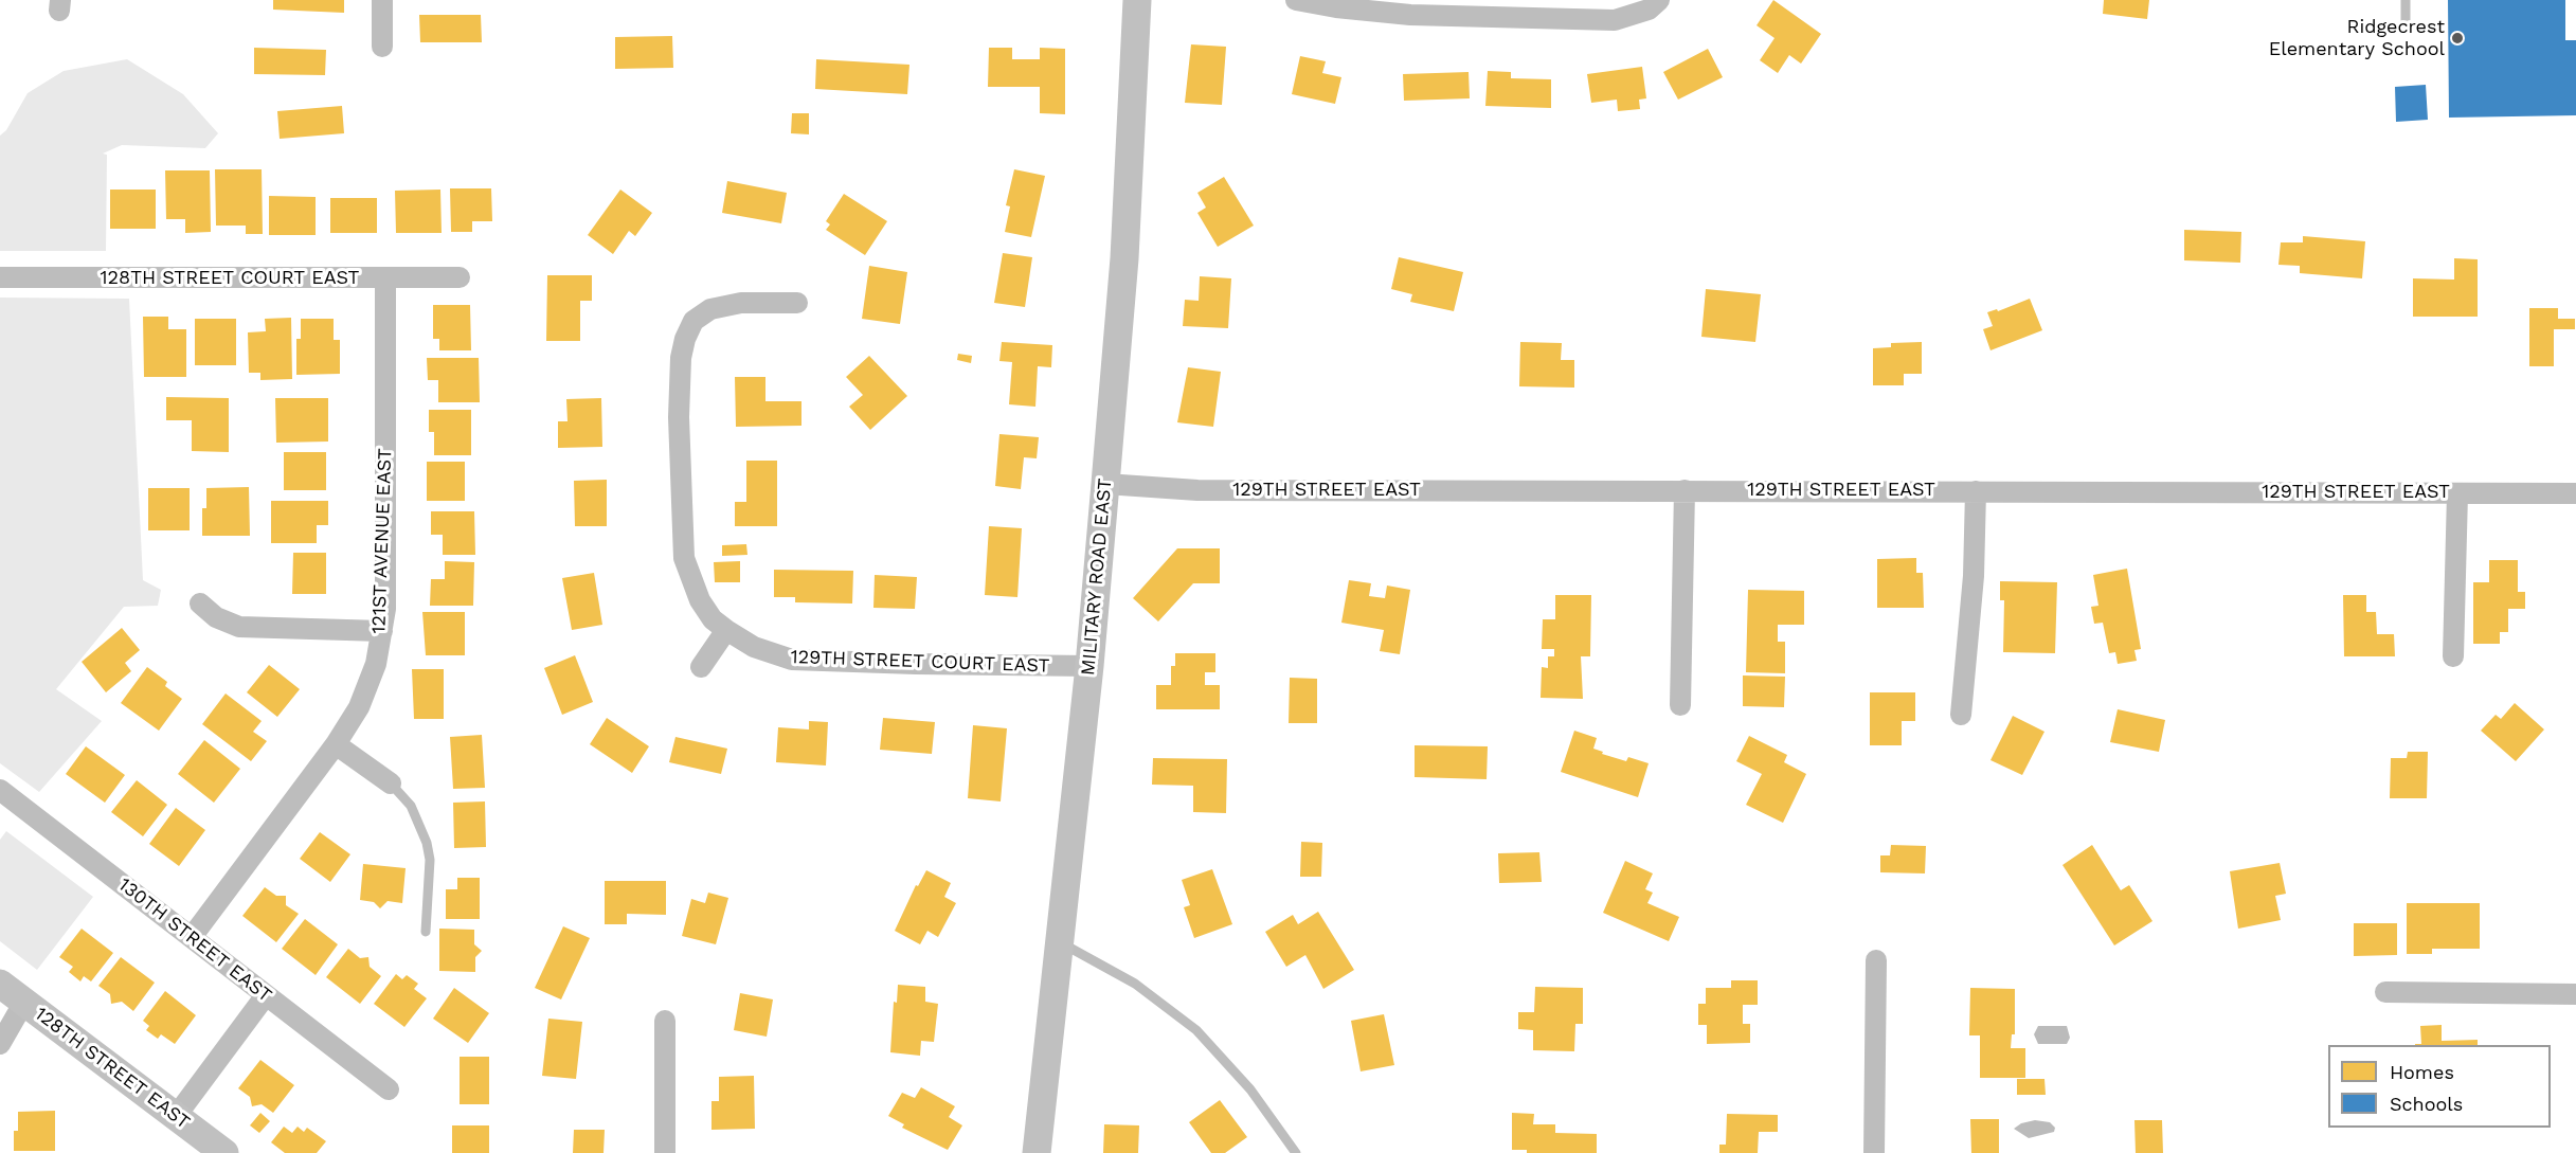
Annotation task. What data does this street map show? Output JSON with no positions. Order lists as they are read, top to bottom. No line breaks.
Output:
{"streets":{"main road":["MILITARY ROAD EAST","128TH STREET EAST"],"street":["128TH STREET COURT EAST","129TH STREET EAST","121ST AVENUE EAST","129TH STREET COURT EAST","130TH STREET EAST"]},"crossings":[["128TH STREET COURT EAST","121ST AVENUE EAST"],["129TH STREET EAST","MILITARY ROAD EAST"],["121ST AVENUE EAST","130TH STREET EAST"],["MILITARY ROAD EAST","129TH STREET COURT EAST"]],"places":["Ridgecrest Elementary School"],"legend":["Homes","Schools"]}
